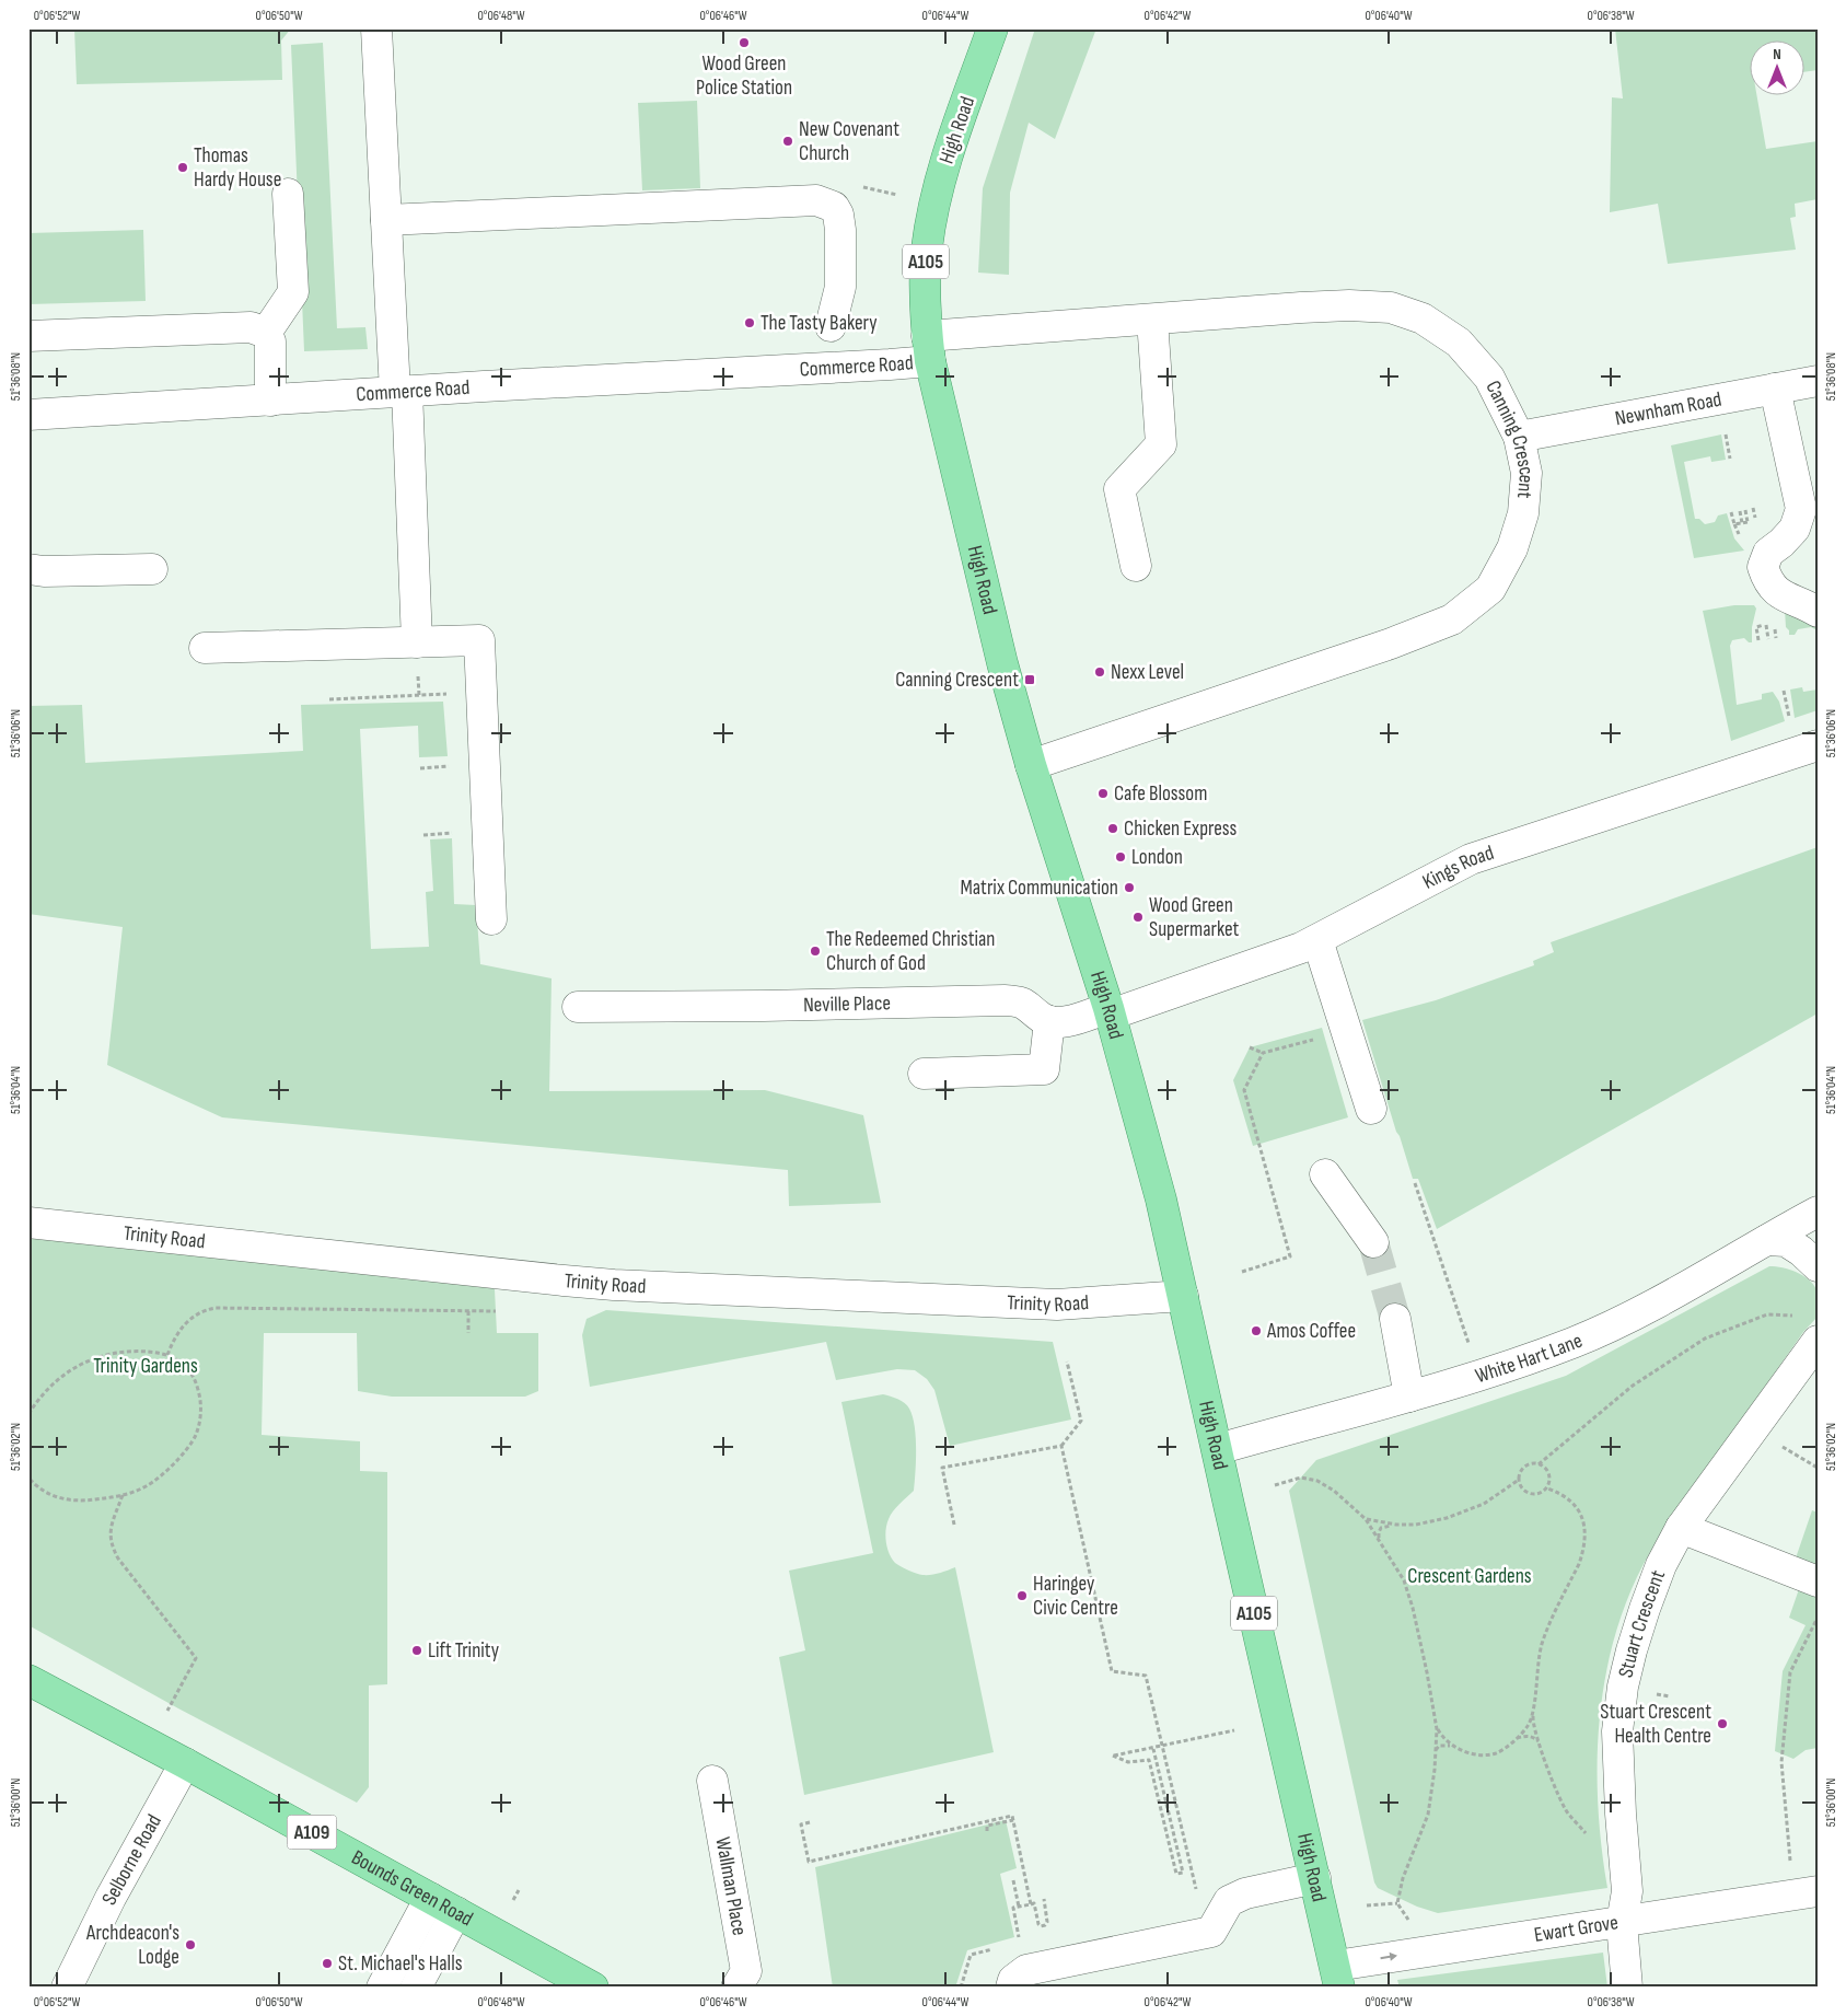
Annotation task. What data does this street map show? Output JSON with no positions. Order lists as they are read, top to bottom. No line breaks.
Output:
{"streets":{"main road":["High Road","A105","A109","Bounds Green Road"],"street":["Commerce Road","Newnham Road","Canning Crescent","Kings Road","Neville Place","Trinity Road","White Hart Lane","Stuart Crescent","Selborne Road","Wallman Place","Ewart Grove"]},"crossings":[["High Road","Commerce Road"],["High Road","Canning Crescent"],["High Road","Kings Road"],["High Road","Trinity Road"],["High Road","White Hart Lane"],["High Road","Ewart Grove"],["Commerce Road","Canning Crescent"],["Newnham Road","Canning Crescent"],["Stuart Crescent","Ewart Grove"],["Selborne Road","Bounds Green Road"]],"one_way":["Ewart Grove"],"parks":["Trinity Gardens","Crescent Gardens"],"places":{"other":["Wood Green Police Station","New Covenant Church","Thomas Hardy House","The Tasty Bakery","Nexx Level","Cafe Blossom","Chicken Express","London","Matrix Communication","Wood Green Supermarket","The Redeemed Christian Church of God","Amos Coffee","Haringey Civic Centre","Lift Trinity","Stuart Crescent Health Centre","Archdeacon's Lodge","St. Michael's Halls"],"transit":["Canning Crescent"]},"north":"top","coordinates":["0°06'52\"W","0°06'50\"W","0°06'48\"W","0°06'46\"W","0°06'44\"W","0°06'42\"W","0°06'40\"W","0°06'38\"W","51°36'08\"N","51°36'06\"N","51°36'04\"N","51°36'02\"N","51°36'00\"N"]}
